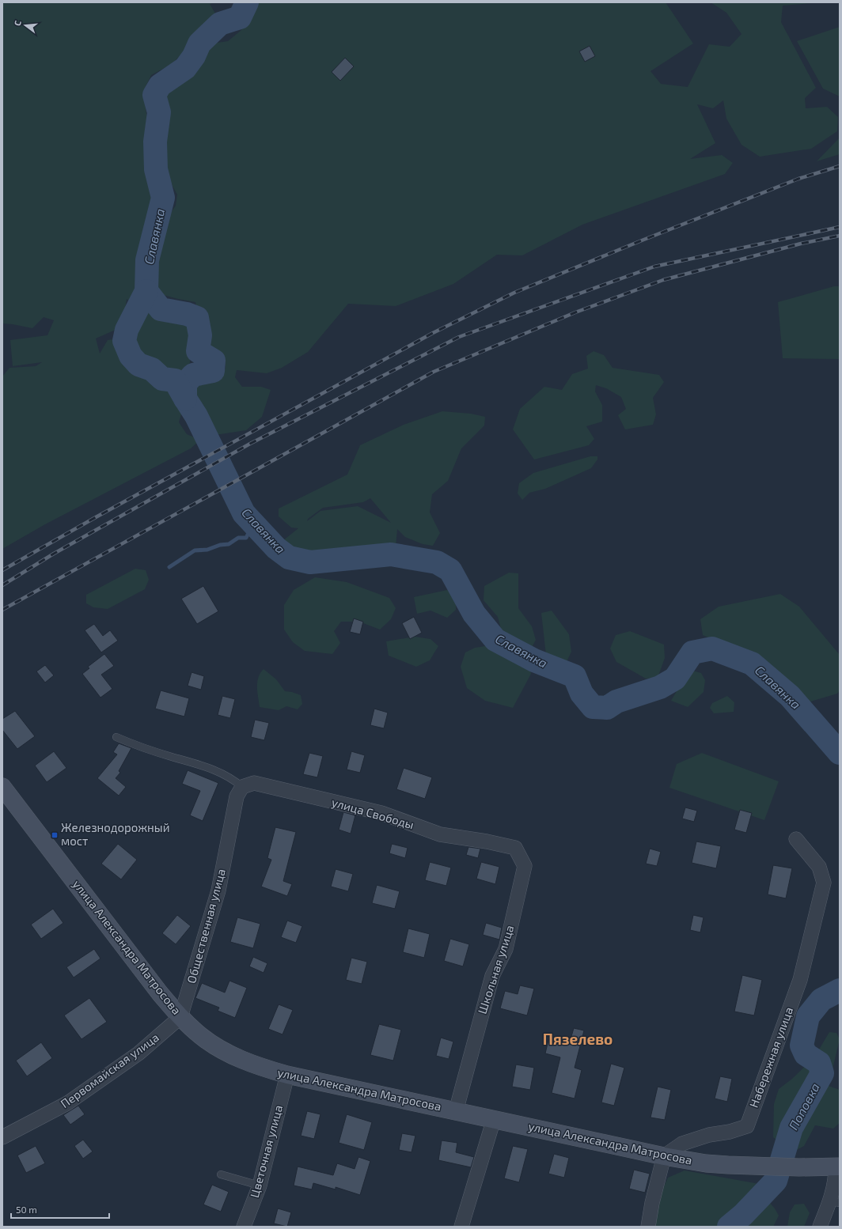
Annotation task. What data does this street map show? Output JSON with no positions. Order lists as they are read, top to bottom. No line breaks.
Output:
{"streets":{"main road":["улица Александра Матросова"],"street":["улица Свободы","Общественная улица","Школьная улица","Набережная улица","Первомайская улица","Цветочная улица"]},"crossings":[["улица Свободы","Общественная улица"],["улица Свободы","Школьная улица"],["Общественная улица","улица Александра Матросова"],["Общественная улица","Первомайская улица"],["улица Александра Матросова","Школьная улица"],["улица Александра Матросова","Набережная улица"],["улица Александра Матросова","Первомайская улица"],["улица Александра Матросова","Цветочная улица"]],"districts":["Пязелево"],"water":["Славянка","Поповка"],"places":{"transit":["Железнодорожный мост"]},"scale_bar":"50 m","north":"left"}
